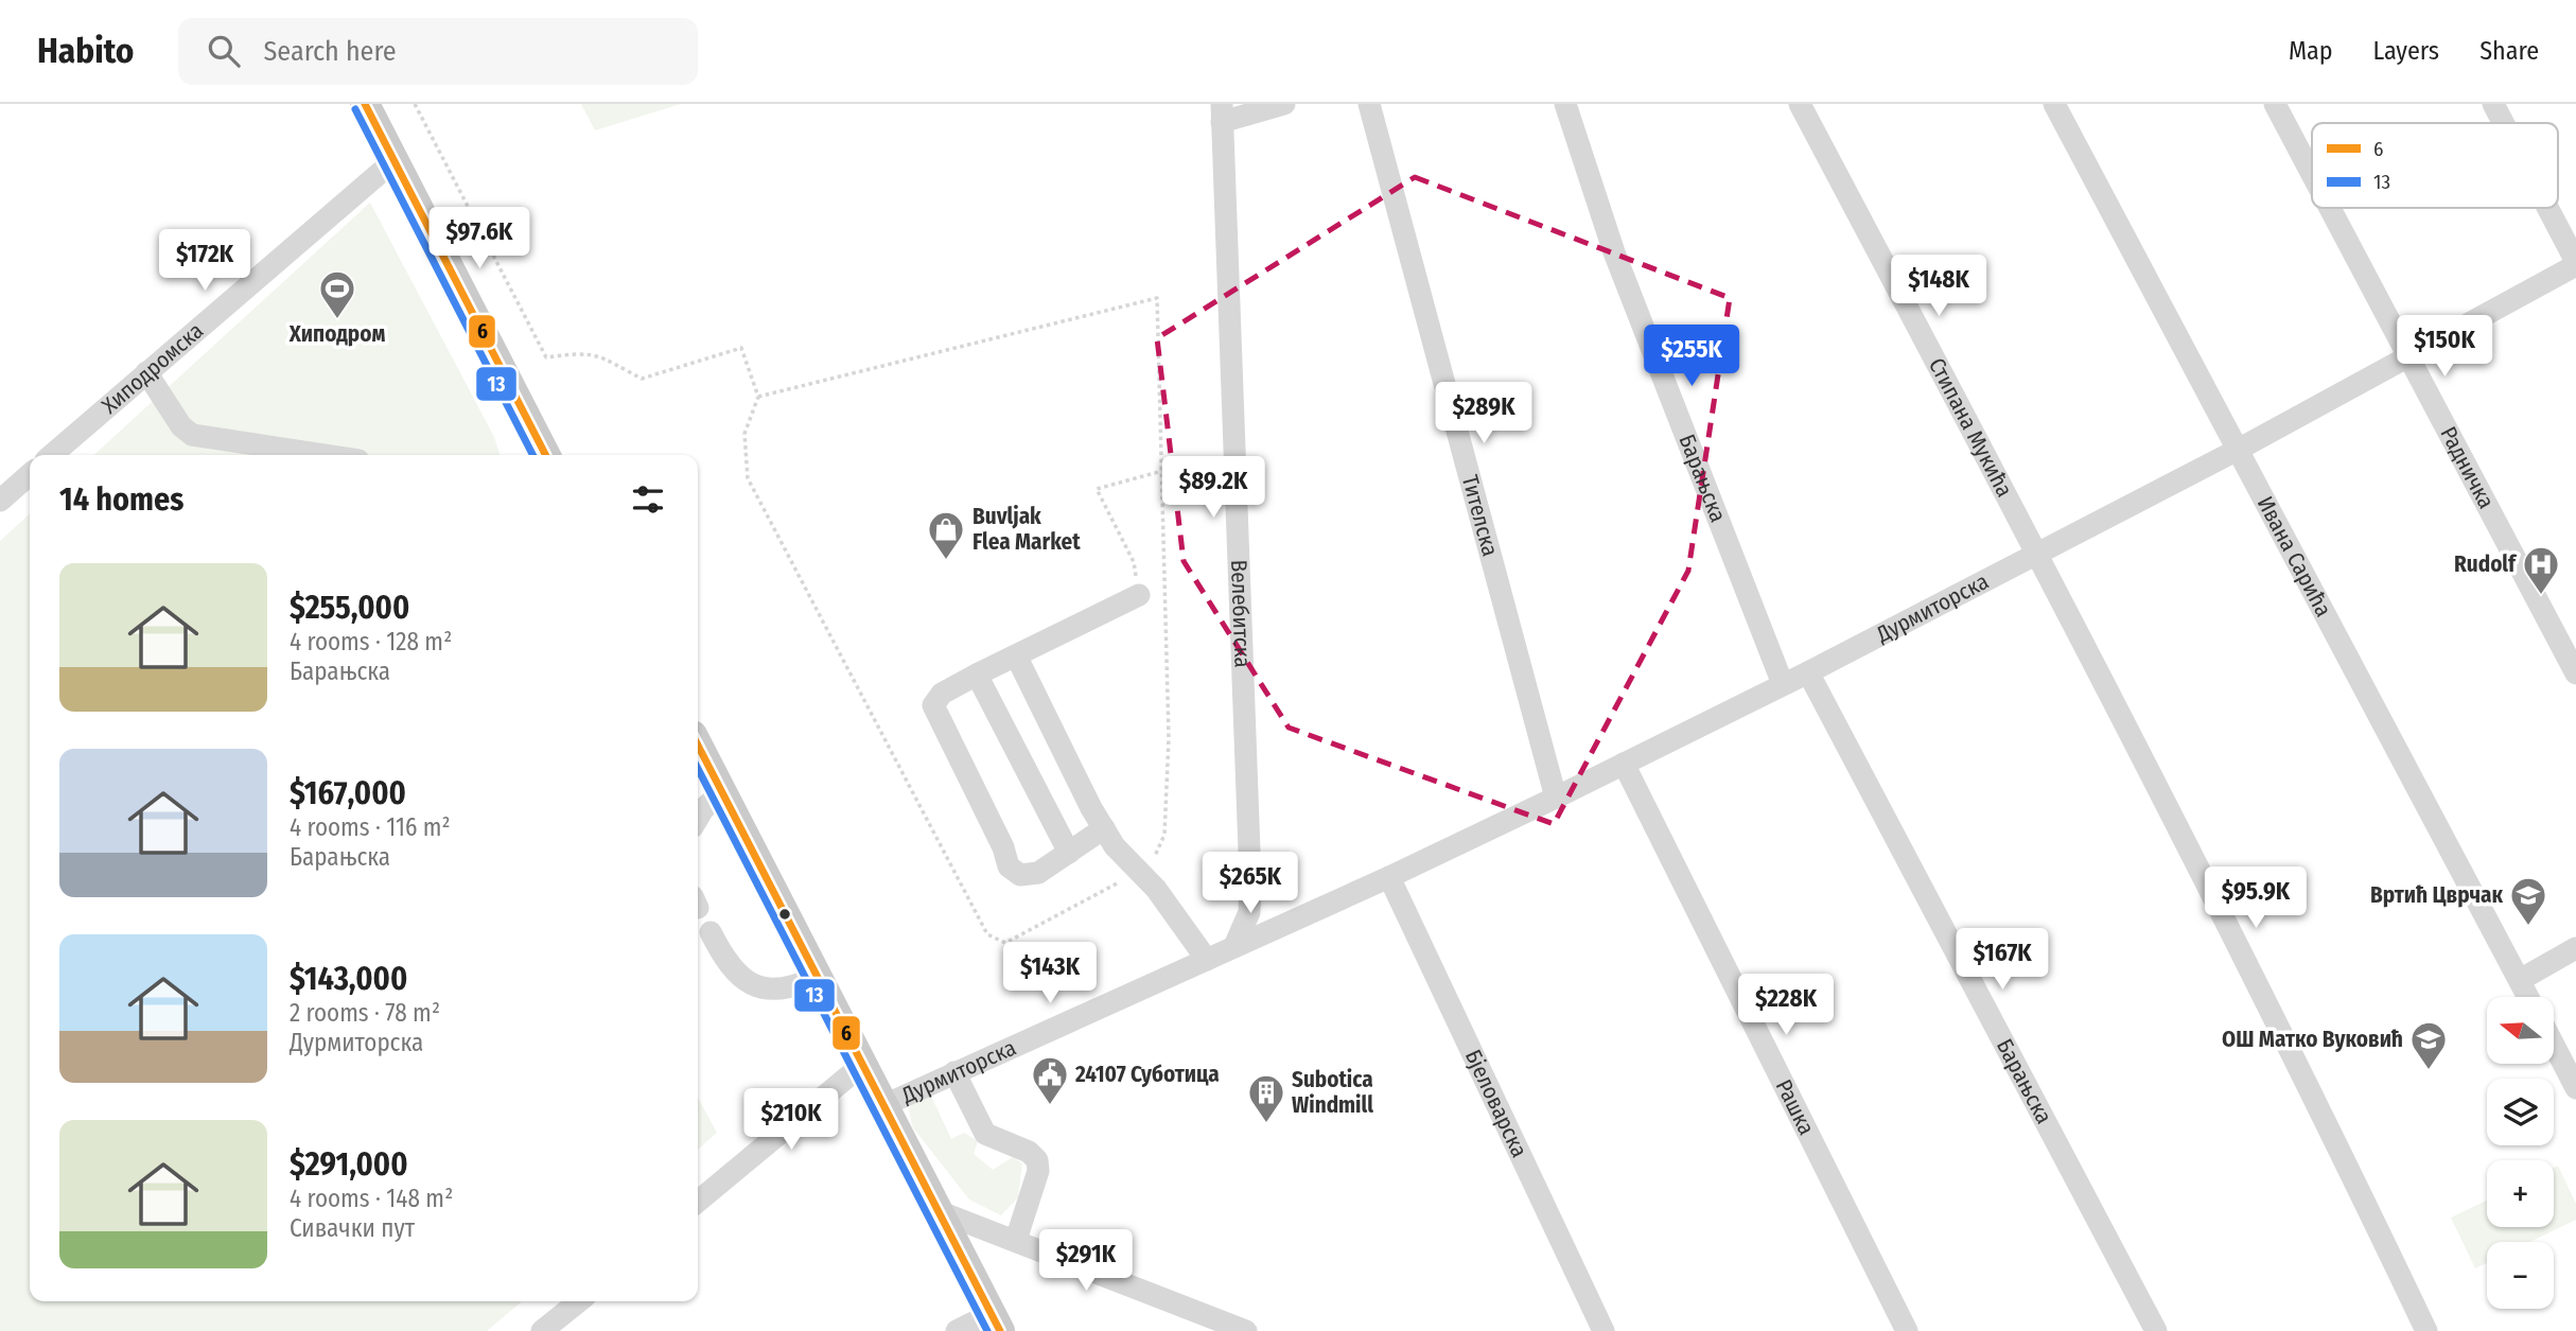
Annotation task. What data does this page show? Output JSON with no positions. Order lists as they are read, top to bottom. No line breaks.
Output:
{"streets":{"street":["Хиподромска","Стипана Мукића","Радничка","Барањска","Тителска","Ивана Сарића","Дурмиторска","Велебитска","Бјеловарска","Рашка"]},"crossings":[["Стипана Мукића","Дурмиторска"],["Радничка","Дурмиторска"],["Барањска","Дурмиторска"],["Тителска","Дурмиторска"],["Ивана Сарића","Дурмиторска"],["Дурмиторска","Велебитска"],["Дурмиторска","Бјеловарска"],["Дурмиторска","Рашка"]],"places":{"sports":["Хиподром"],"shop":["Buvljak Flea Market"],"hospital":["Rudolf"],"school or university":["Вртић Цврчак","ОШ Матко Вуковић"],"public building":["24107 Суботица"],"building":["Subotica Windmill"]},"lines":["transit line 6","transit line 13"],"legend":["6","13"],"north":"left","page":{"header":"Habito","search":"Search here","nav":["Map","Layers","Share"],"price":["$97.6K","$172K","$148K","$150K","$255K","$289K","$89.2K","$265K","$95.9K","$167K","$143K","$228K","$210K","$291K"],"heading":"14 homes","list":[{"name":"$255,000","note":"4 rooms · 128 m² · Барањска"},{"name":"$167,000","note":"4 rooms · 116 m² · Барањска"},{"name":"$143,000","note":"2 rooms · 78 m² · Дурмиторска"},{"name":"$291,000","note":"4 rooms · 148 m² · Сивачки пут"}],"map_buttons":["+","−"]}}
